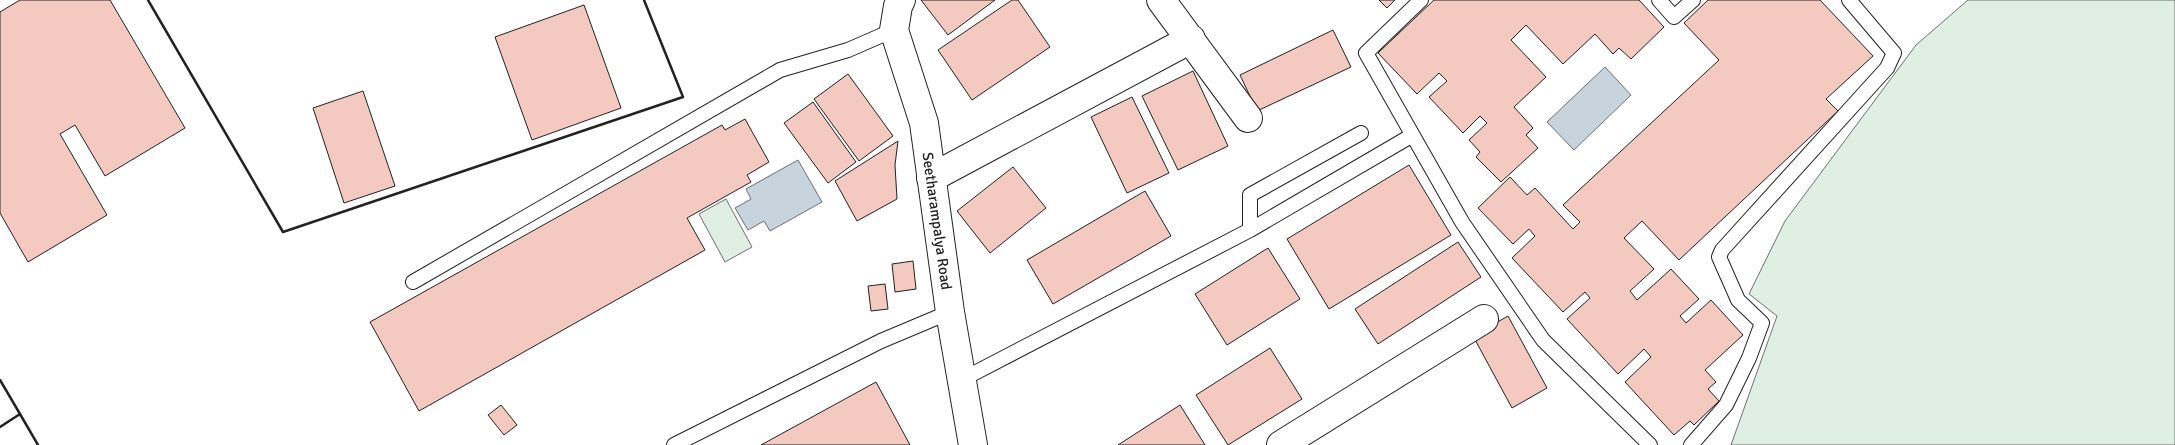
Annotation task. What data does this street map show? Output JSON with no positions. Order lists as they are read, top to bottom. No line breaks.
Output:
{"streets":{"street":["Seetharampalya Road"]}}
